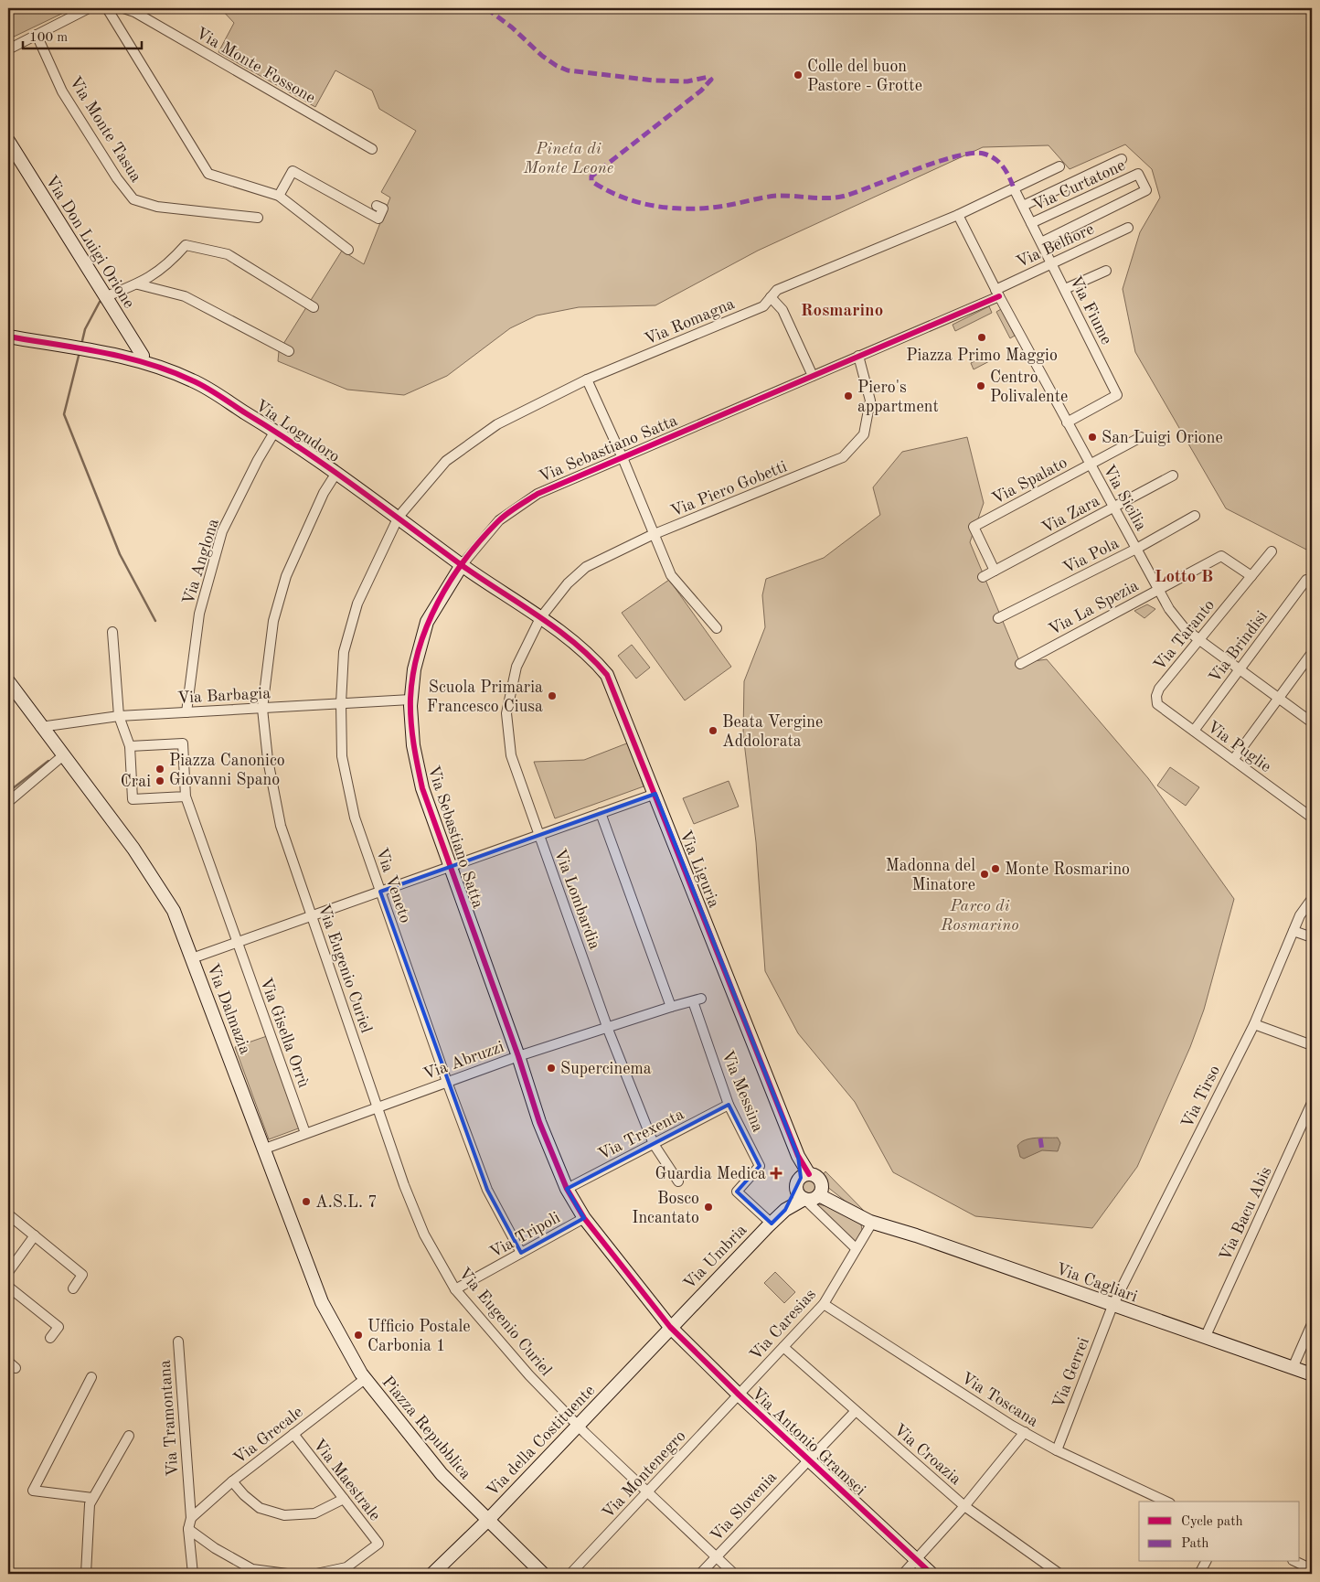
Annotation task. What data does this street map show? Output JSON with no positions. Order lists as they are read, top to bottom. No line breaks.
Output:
{"streets":{"street":["Via Monte Fossone","Via Monte Tasua","Via Curtatone","Via Don Luigi Orione","Via Belfiore","Via Fiume","Via Romagna","Via Logudoro","Via Sebastiano Satta","Via Spalato","Via Piero Gobetti","Via Sicilia","Via Zara","Via Pola","Via Anglona","Via La Spezia","Via Taranto","Via Brindisi","Via Barbagia","Via Puglie","Via Liguria","Via Veneto","Via Lombardia","Via Eugenio Curiel","Via Dalmazia","Via Gisella Orrù","Via Abruzzi","Via Messina","Via Tirso","Via Trexenta","Via Bacu Abis","Via Tripoli","Via Umbria","Via Cagliari","Via Caresias","Via Gerrei","Via Toscana","Via Tramontana","Piazza Repubblica","Via Grecale","Via della Costituente","Via Antonio Gramsci","Via Croazia","Via Montenegro","Via Maestrale","Via Slovenia"]},"crossings":[["Via Curtatone","Via Fiume"],["Via Don Luigi Orione","Via Logudoro"],["Via Belfiore","Via Fiume"],["Via Belfiore","Via Sebastiano Satta"],["Via Belfiore","Via Sicilia"],["Via Fiume","Via Romagna"],["Via Fiume","Via Sicilia"],["Via Romagna","Via Logudoro"],["Via Romagna","Via Sicilia"],["Via Romagna","Via Veneto"],["Via Logudoro","Via Sebastiano Satta"],["Via Logudoro","Via Piero Gobetti"],["Via Logudoro","Via Anglona"],["Via Logudoro","Via Liguria"],["Via Logudoro","Via Veneto"],["Via Logudoro","Via Lombardia"],["Via Logudoro","Via Eugenio Curiel"],["Via Sebastiano Satta","Via Piero Gobetti"],["Via Sebastiano Satta","Via Sicilia"],["Via Sebastiano Satta","Via Barbagia"],["Via Sebastiano Satta","Via Abruzzi"],["Via Sebastiano Satta","Via Trexenta"],["Via Sebastiano Satta","Via Tripoli"],["Via Sebastiano Satta","Via Umbria"],["Via Sebastiano Satta","Via della Costituente"],["Via Sebastiano Satta","Via Antonio Gramsci"],["Via Spalato","Via Sicilia"],["Via Spalato","Via Zara"],["Via Piero Gobetti","Via Liguria"],["Via Piero Gobetti","Via Lombardia"],["Via Sicilia","Via Zara"],["Via Sicilia","Via Pola"],["Via Sicilia","Via La Spezia"],["Via Sicilia","Via Taranto"],["Via Sicilia","Via Brindisi"],["Via Anglona","Via Barbagia"],["Via La Spezia","Via Taranto"],["Via Taranto","Via Puglie"],["Via Brindisi","Via Puglie"],["Via Barbagia","Via Veneto"],["Via Barbagia","Via Eugenio Curiel"],["Via Barbagia","Via Dalmazia"],["Via Liguria","Via Lombardia"],["Via Liguria","Via Umbria"],["Via Liguria","Via Cagliari"],["Via Veneto","Via Abruzzi"],["Via Veneto","Via Tripoli"],["Via Lombardia","Via Abruzzi"],["Via Lombardia","Via Trexenta"],["Via Eugenio Curiel","Via Abruzzi"],["Via Eugenio Curiel","Via Tripoli"],["Via Eugenio Curiel","Via della Costituente"],["Via Eugenio Curiel","Via Montenegro"],["Via Eugenio Curiel","Via Slovenia"],["Via Dalmazia","Via Abruzzi"],["Via Dalmazia","Piazza Repubblica"],["Via Dalmazia","Via Grecale"],["Via Gisella Orrù","Via Abruzzi"],["Via Abruzzi","Via Messina"],["Via Messina","Via Trexenta"],["Via Messina","Via Umbria"],["Via Tirso","Via Cagliari"],["Via Tirso","Via Gerrei"],["Via Bacu Abis","Via Cagliari"],["Via Umbria","Via Cagliari"],["Via Umbria","Via della Costituente"],["Via Umbria","Via Antonio Gramsci"],["Via Cagliari","Via Caresias"],["Via Cagliari","Via Gerrei"],["Via Caresias","Via Toscana"],["Via Caresias","Via Antonio Gramsci"],["Via Caresias","Via Croazia"],["Via Caresias","Via Montenegro"],["Via Gerrei","Via Toscana"],["Via Tramontana","Via Grecale"],["Piazza Repubblica","Via Grecale"],["Piazza Repubblica","Via della Costituente"],["Via Grecale","Via Maestrale"],["Via della Costituente","Via Antonio Gramsci"],["Via Antonio Gramsci","Via Montenegro"],["Via Antonio Gramsci","Via Slovenia"],["Via Croazia","Via Slovenia"]],"districts":["Rosmarino","Lotto B"],"parks":["Pineta di Monte Leone","Parco di Rosmarino"],"places":{"other":["Colle del buon Pastore - Grotte","Piazza Primo Maggio","Centro Polivalente","Piero's appartment","San Luigi Orione","Scuola Primaria Francesco Ciusa","Beata Vergine Addolorata","Piazza Canonico Giovanni Spano","Crai","Monte Rosmarino","Madonna del Minatore","Supercinema","A.S.L. 7","Bosco Incantato","Ufficio Postale Carbonia 1"],"health":["Guardia Medica"]},"legend":["Cycle path","Path"],"scale_bar":"100 m"}
